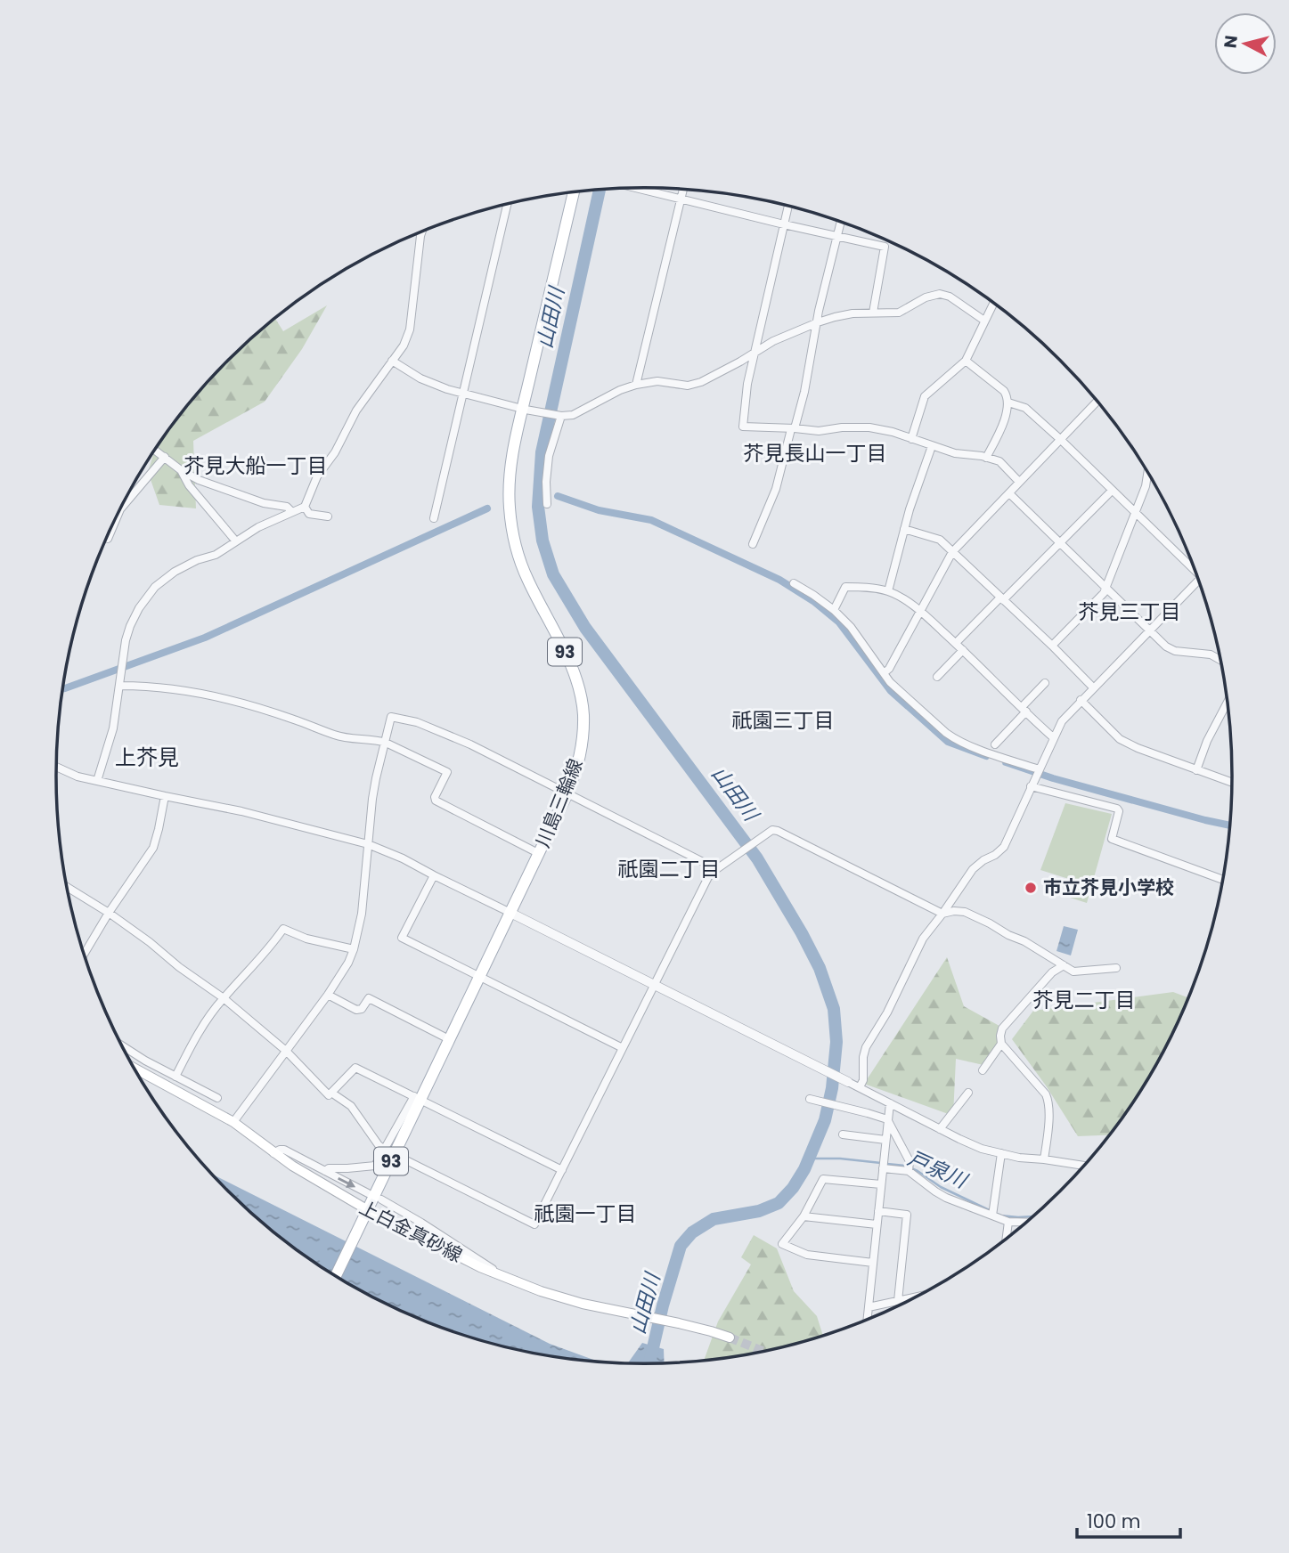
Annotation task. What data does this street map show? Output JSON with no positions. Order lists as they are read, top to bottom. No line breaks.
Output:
{"streets":{"main road":["93","川島三輪線","上白金真砂線"]},"crossings":[["川島三輪線","上白金真砂線"]],"districts":["芥見長山一丁目","芥見大船一丁目","芥見三丁目","祇園三丁目","上芥見","祇園二丁目","芥見二丁目","祇園一丁目"],"water":["山田川","戸泉川"],"places":["市立芥見小学校"],"scale_bar":"100 m","north":"left"}
